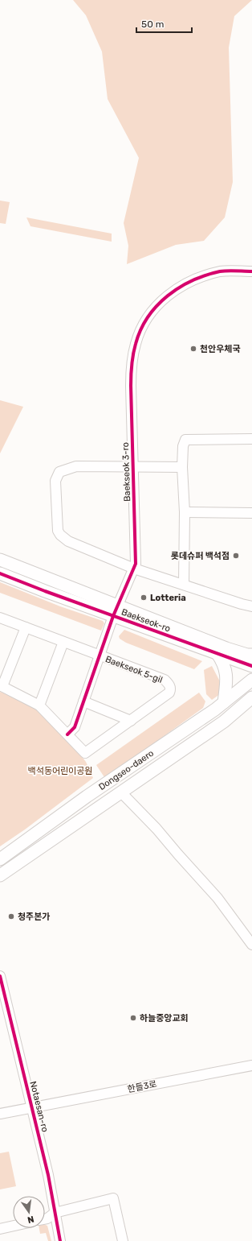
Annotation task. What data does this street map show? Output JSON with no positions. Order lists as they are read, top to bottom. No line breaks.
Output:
{"streets":{"main road":["Baekseok-ro","Dongseo-daero"],"street":["Baekseok 3-ro","Baekseok 5-gil","한들3로","Notaesan-ro"]},"crossings":[["Baekseok 3-ro","Baekseok-ro"],["Baekseok 3-ro","Baekseok 5-gil"],["한들3로","Notaesan-ro"]],"parks":["백석동어린이공원"],"places":["천안우체국","롯데슈퍼 백석점","Lotteria","청주본가","하늘중앙교회"],"scale_bar":"50 m","north":"bottom"}
